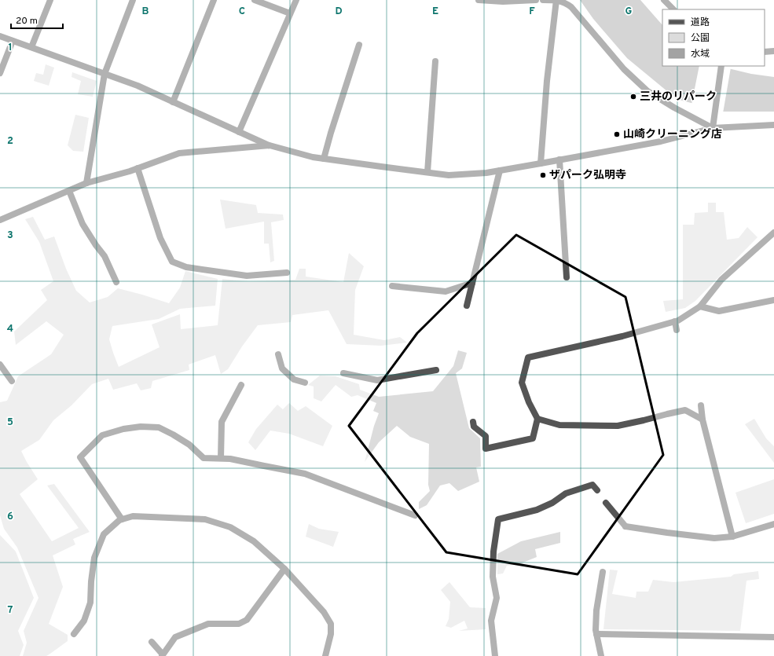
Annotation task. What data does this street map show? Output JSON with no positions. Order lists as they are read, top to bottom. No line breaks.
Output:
{"places":["三井のリパーク","山崎クリーニング店","ザパーク弘明寺"],"legend":["道路","公園","水域"],"scale_bar":"20 m","grid":{"columns":["B","C","D","E","F","G"],"rows":["1","2","3","4","5","6","7"]}}
